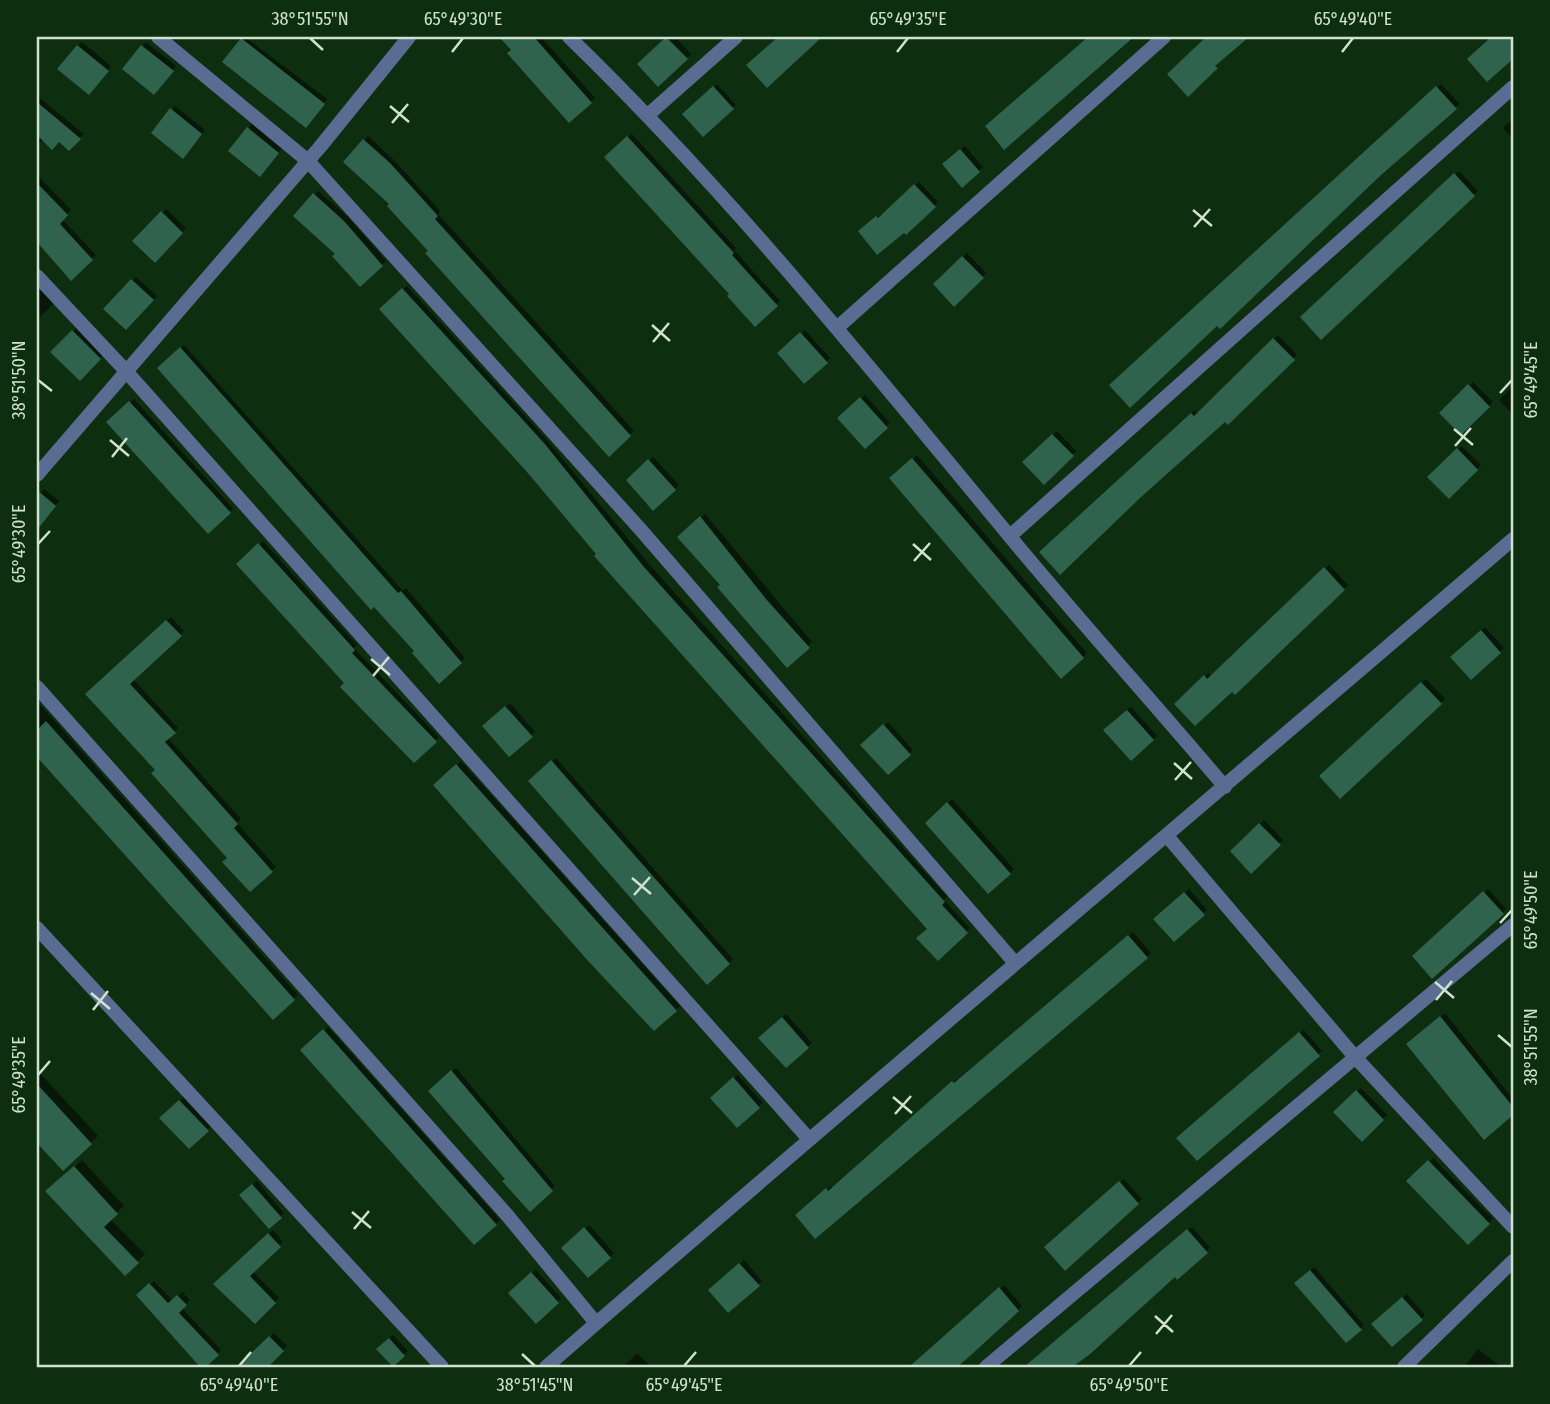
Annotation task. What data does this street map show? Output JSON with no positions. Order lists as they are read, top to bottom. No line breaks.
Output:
{"coordinates":["38°51'55\"N","65°49'30\"E","65°49'35\"E","65°49'40\"E","65°49'45\"E","38°51'50\"N","65°49'50\"E","38°51'45\"N"]}
